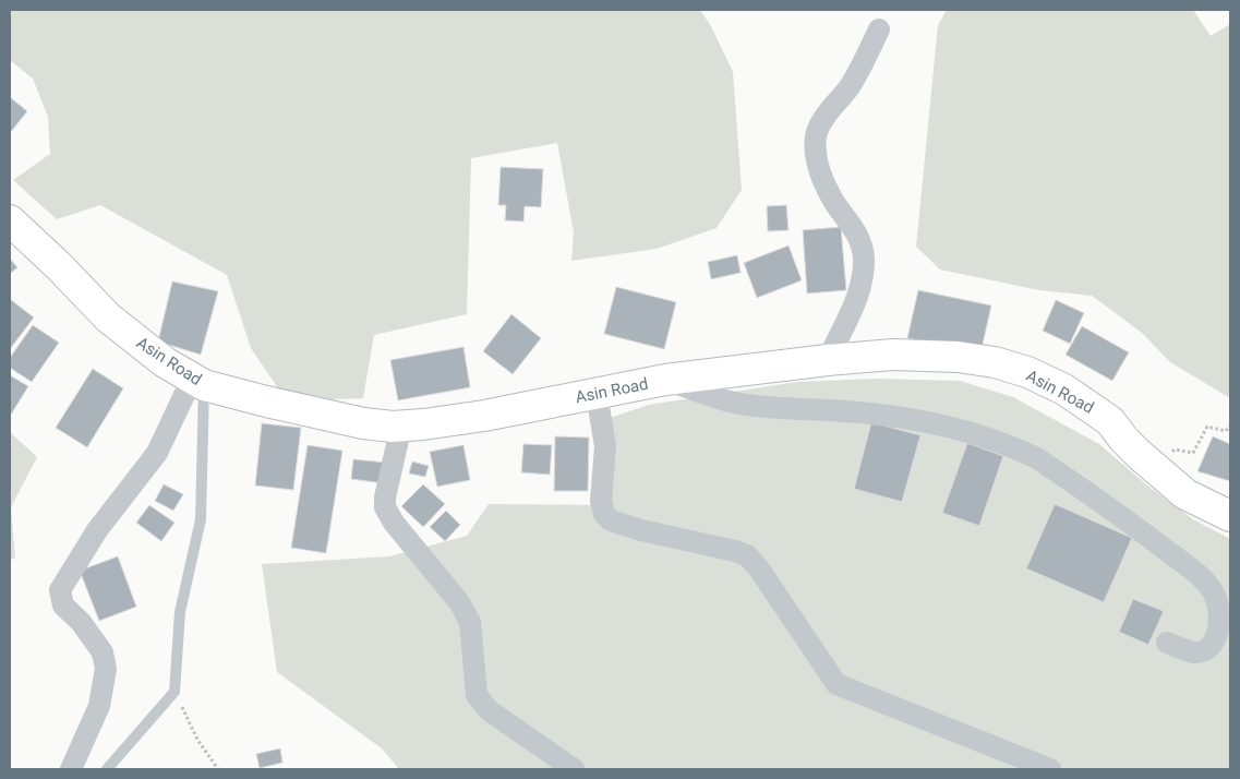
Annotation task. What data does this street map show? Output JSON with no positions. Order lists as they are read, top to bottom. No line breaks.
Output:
{"streets":{"main road":["Asin Road"]}}
